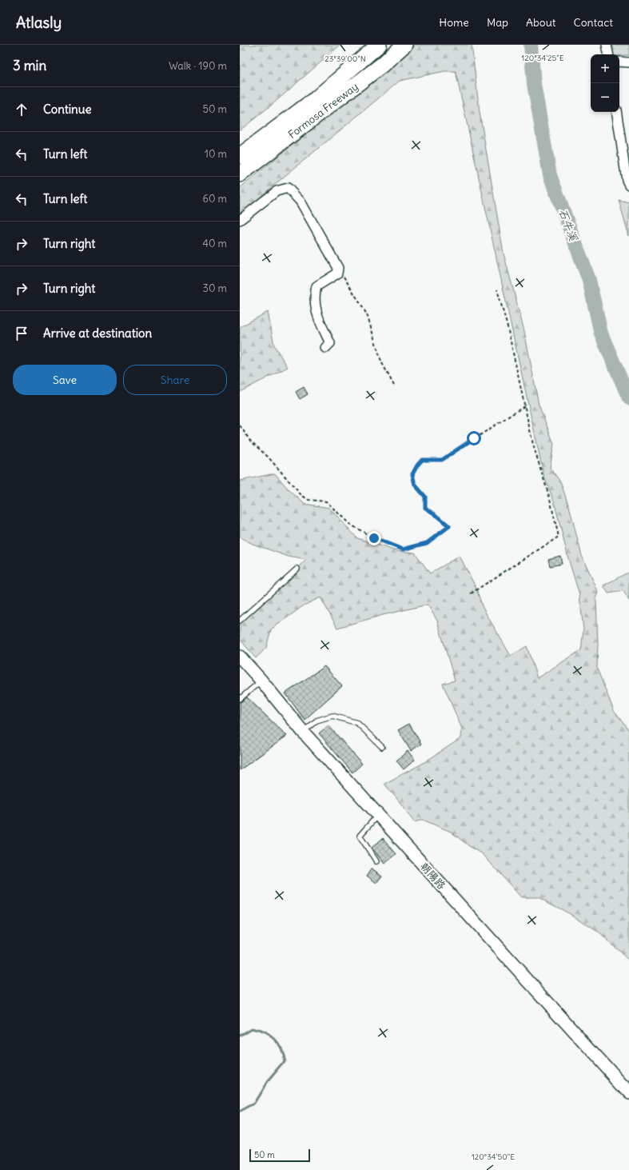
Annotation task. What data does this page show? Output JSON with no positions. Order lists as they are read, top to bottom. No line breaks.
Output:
{"streets":{"highway":["Formosa Freeway"],"main road":["朝陽路"]},"water":["石牛溪"],"scale_bar":"50 m","page":{"header":"Atlasly","nav":["Home","Map","About","Contact"],"heading":["3 min","Walk · 190 m"],"map_buttons":["+","−"],"list":[["Continue","50 m"],["Turn left","10 m"],["Turn left","60 m"],["Turn right","40 m"],["Turn right","30 m"],"Arrive at destination"],"buttons":["Save","Share"],"scale":"50 m"},"coordinates":["120°34'25\"E","23°39'00\"N","120°34'50\"E"]}
